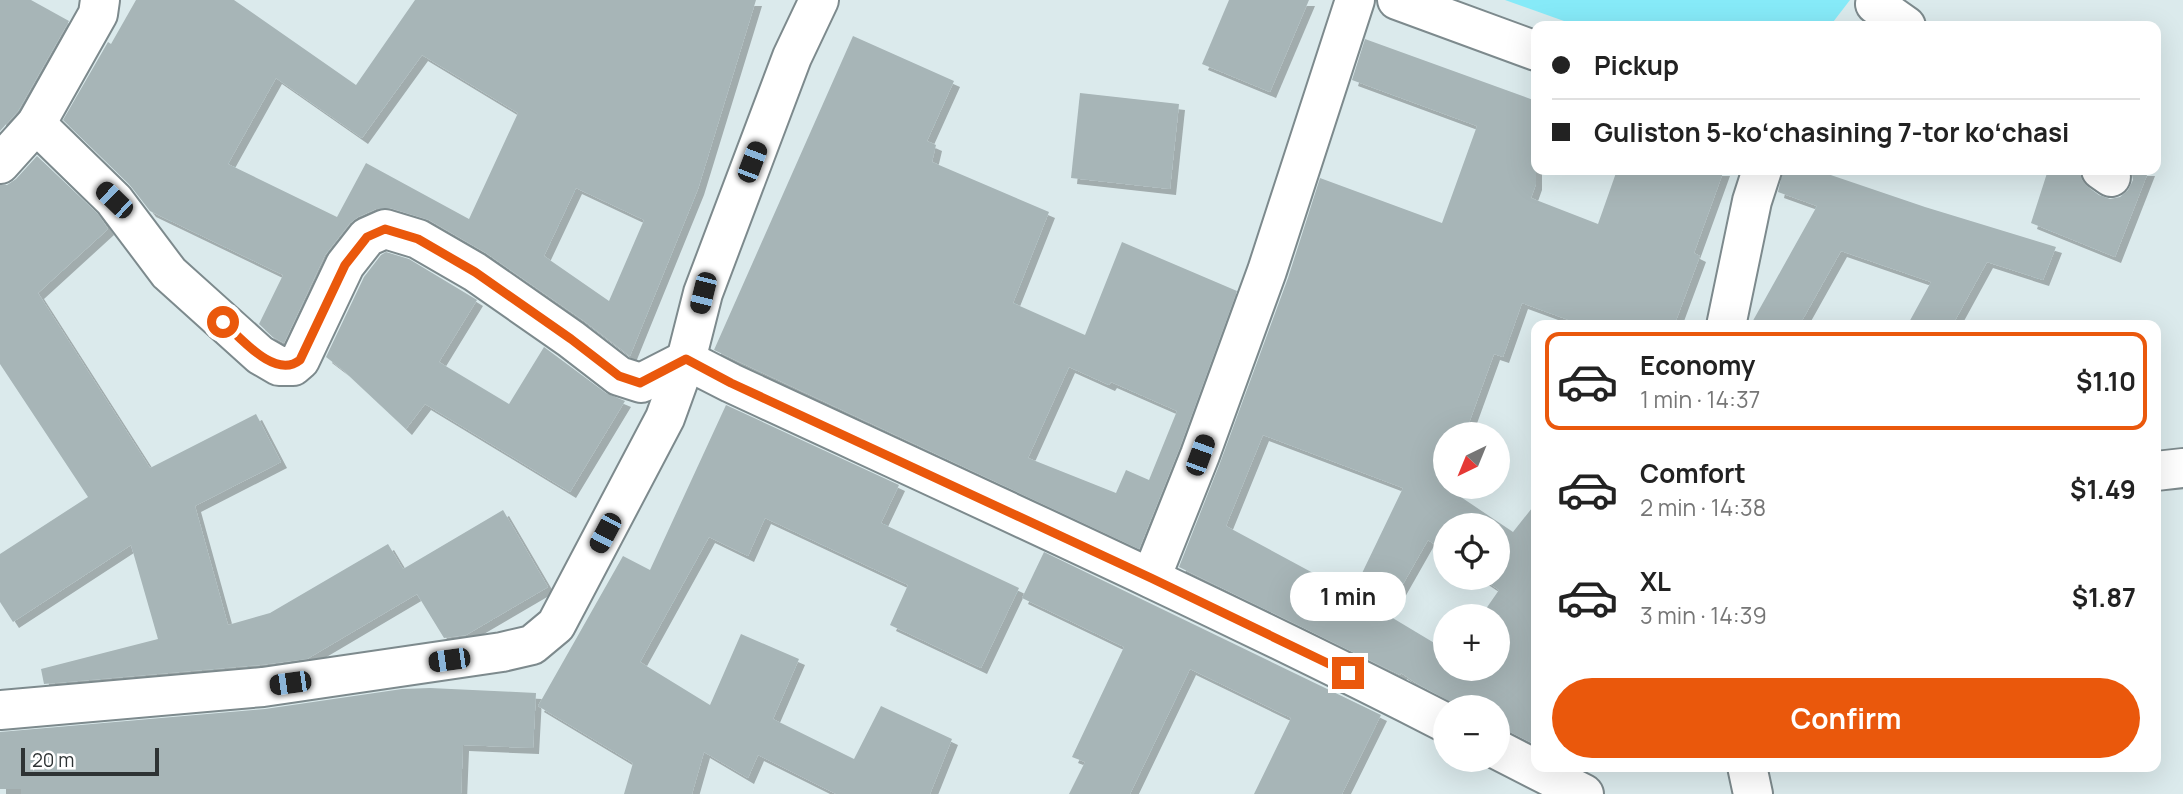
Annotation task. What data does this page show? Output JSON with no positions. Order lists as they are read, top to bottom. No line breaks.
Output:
{"scale_bar":"20 m","north":"bottom left","page":{"banner":["Pickup","Guliston 5-koʻchasining 7-tor koʻchasi"],"list":[{"name":"Economy","note":"1 min · 14:37","value":"$1.10"},{"name":"Comfort","note":"2 min · 14:38","value":"$1.49"},{"name":"XL","note":"3 min · 14:39","value":"$1.87"}],"map_buttons":["+","−"],"bubble":"1 min","buttons":"Confirm","scale":"20 m"}}
